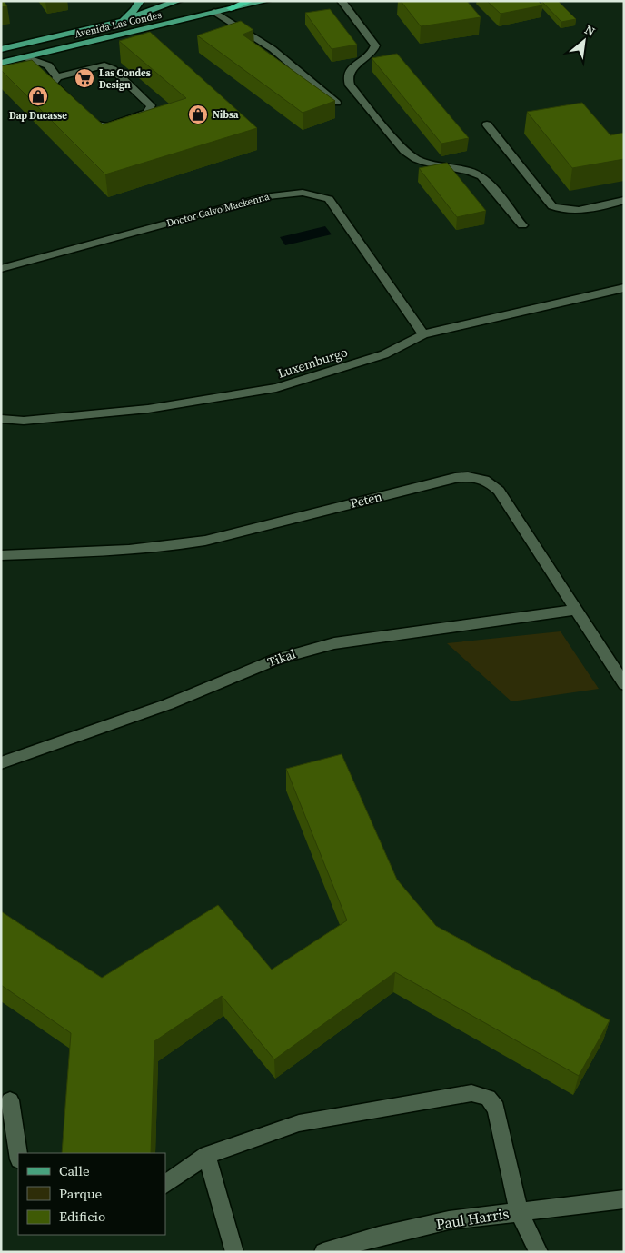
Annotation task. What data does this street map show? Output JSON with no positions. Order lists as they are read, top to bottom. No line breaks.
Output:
{"streets":{"main road":["Avenida Las Condes"],"street":["Doctor Calvo Mackenna","Luxemburgo","Peten","Tikal","Paul Harris"]},"crossings":[["Doctor Calvo Mackenna","Luxemburgo"],["Peten","Tikal"]],"places":{"supermarket":["Las Condes Design"],"shop":["Dap Ducasse","Nibsa"]},"legend":["Calle","Parque","Edificio"],"north":"top right"}
